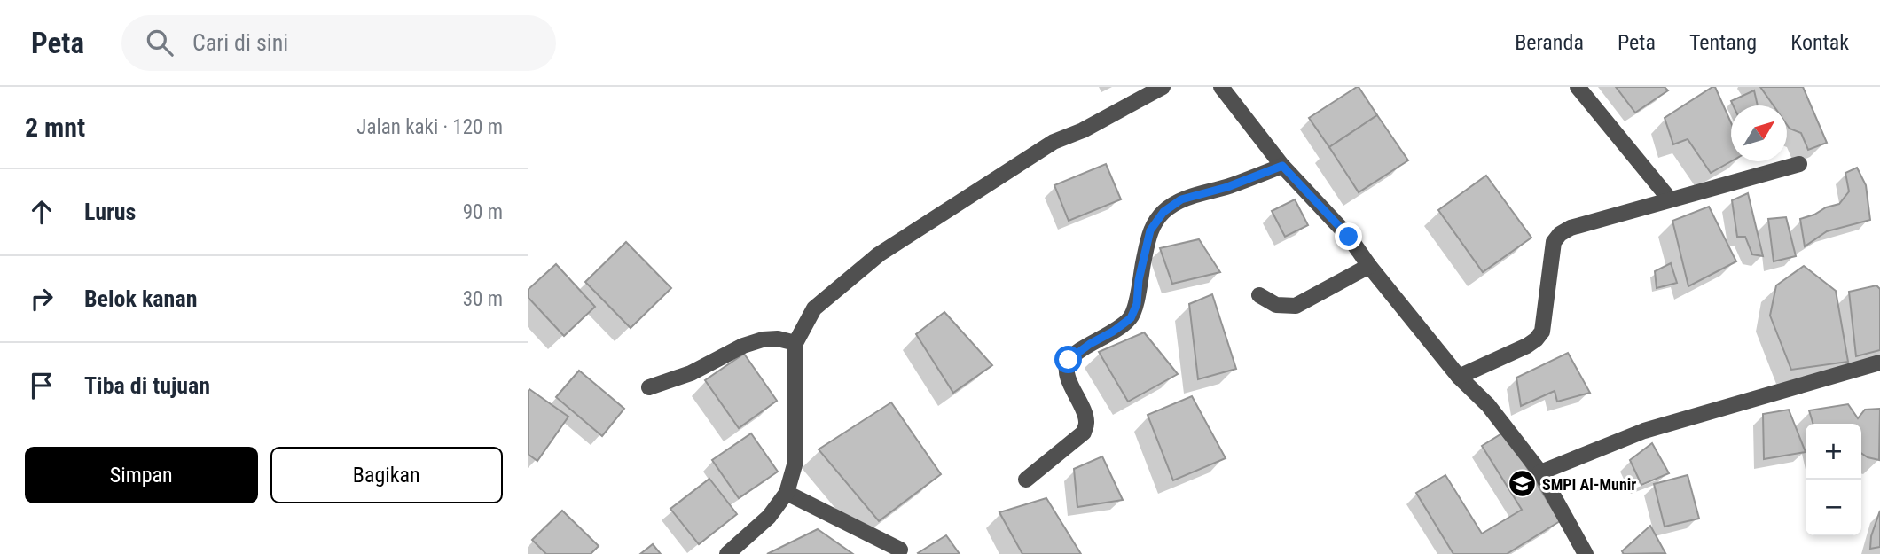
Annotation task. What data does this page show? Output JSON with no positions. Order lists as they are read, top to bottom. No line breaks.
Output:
{"places":{"school or university":["SMPI Al-Munir"]},"north":"top right","page":{"header":"Peta","search":"Cari di sini","nav":["Beranda","Peta","Tentang","Kontak"],"heading":["2 mnt","Jalan kaki · 120 m"],"list":[["Lurus","90 m"],["Belok kanan","30 m"],"Tiba di tujuan"],"map_buttons":["+","−"],"buttons":["Simpan","Bagikan"]}}
